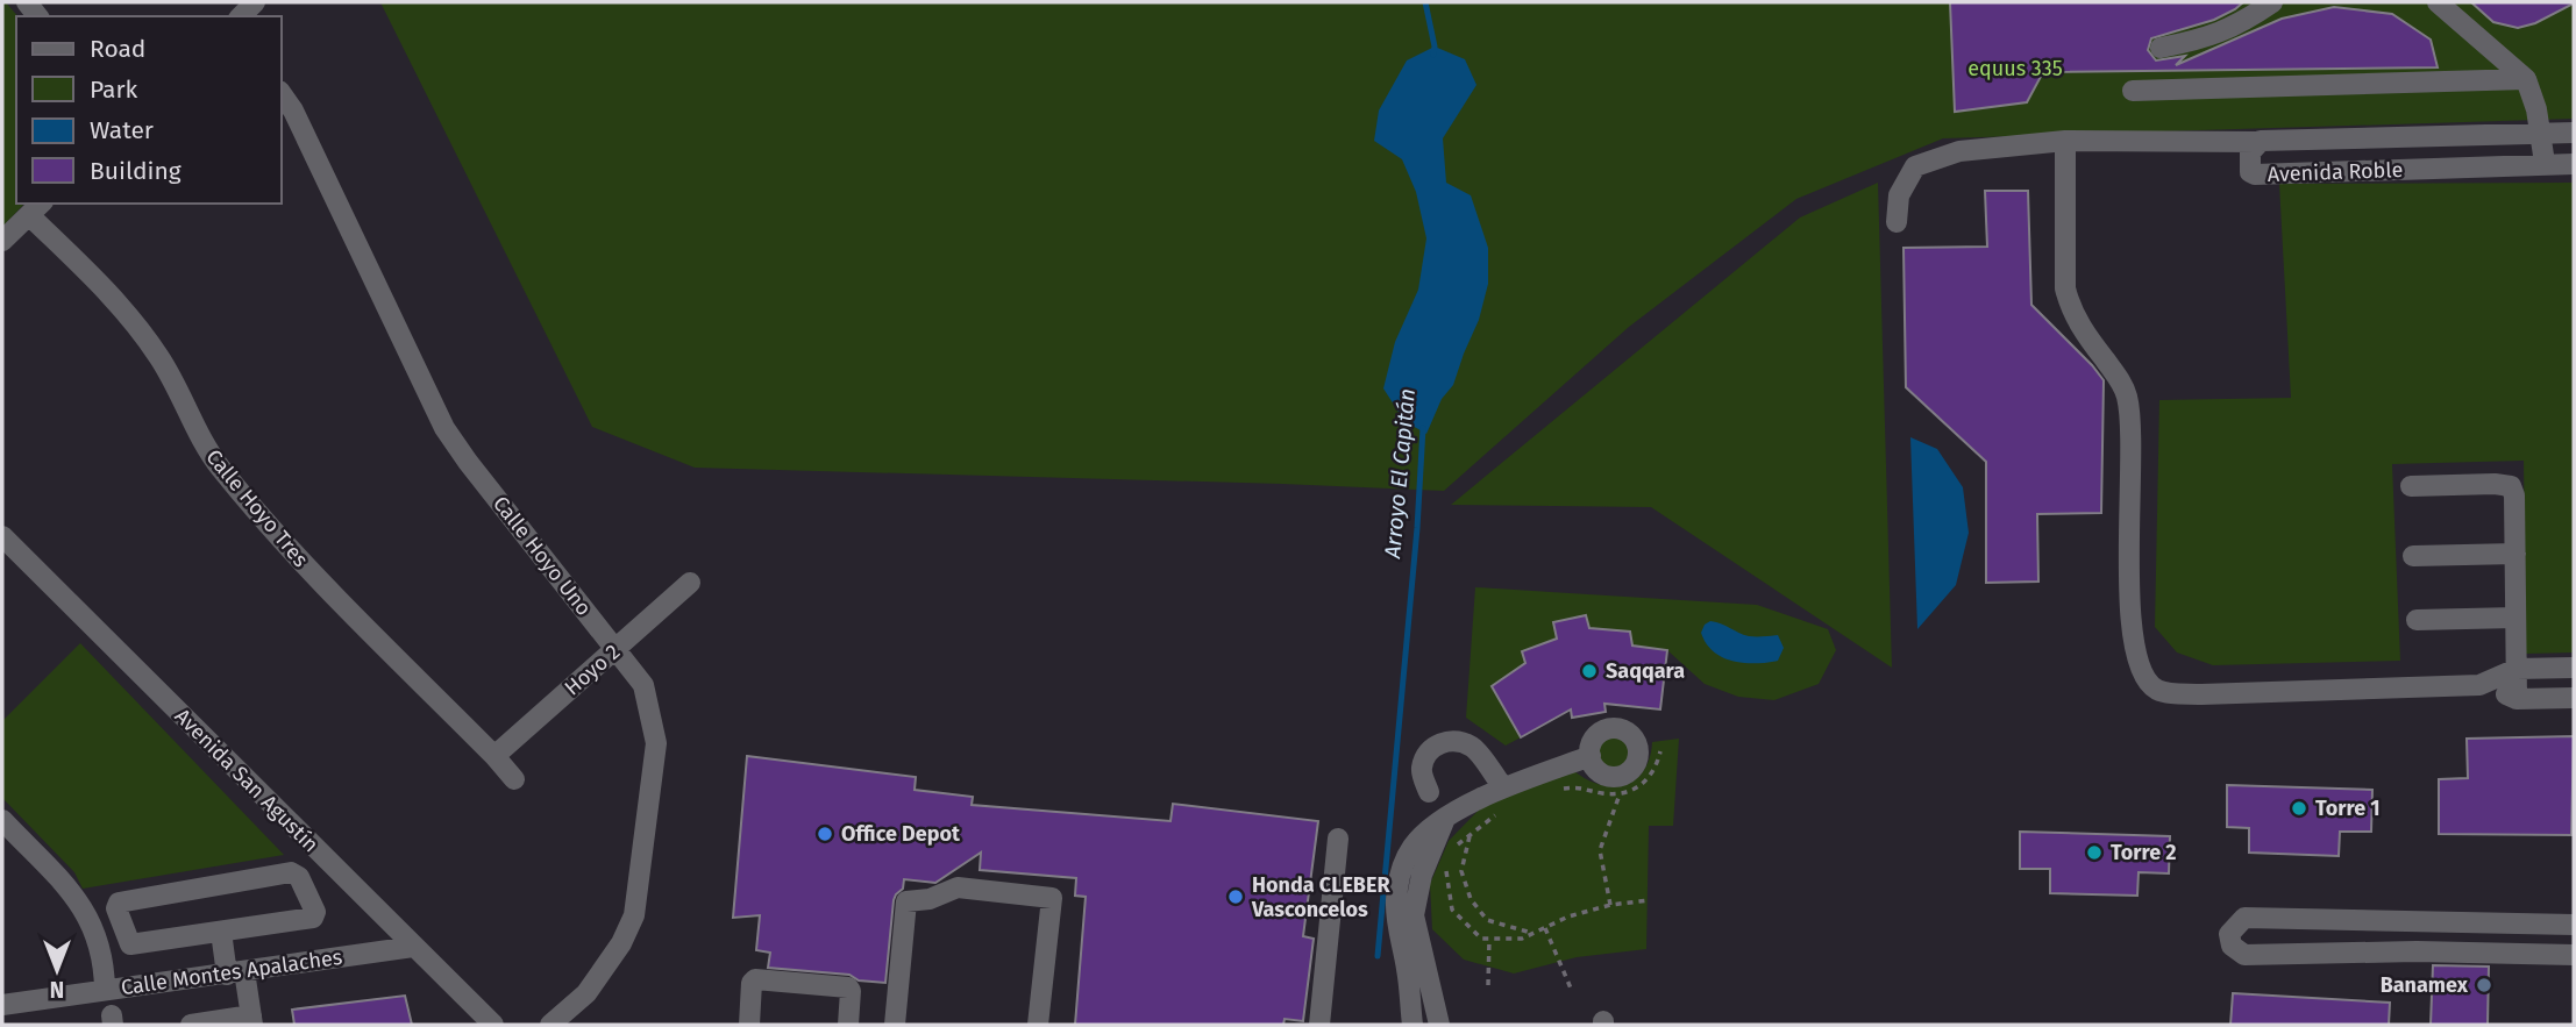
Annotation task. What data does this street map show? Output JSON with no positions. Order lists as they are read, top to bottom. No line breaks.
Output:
{"streets":{"street":["Avenida Roble","Calle Hoyo Tres","Calle Hoyo Uno","Hoyo 2","Avenida San Agustín","Calle Montes Apalaches"]},"crossings":[["Calle Hoyo Tres","Hoyo 2"],["Calle Hoyo Uno","Hoyo 2"],["Avenida San Agustín","Calle Montes Apalaches"]],"water":["Arroyo El Capitán"],"parks":["equus 335"],"places":["Saqqara","Torre 1","Office Depot","Torre 2","Honda CLEBER Vasconcelos","Banamex"],"legend":["Road","Park","Water","Building"],"north":"bottom"}
